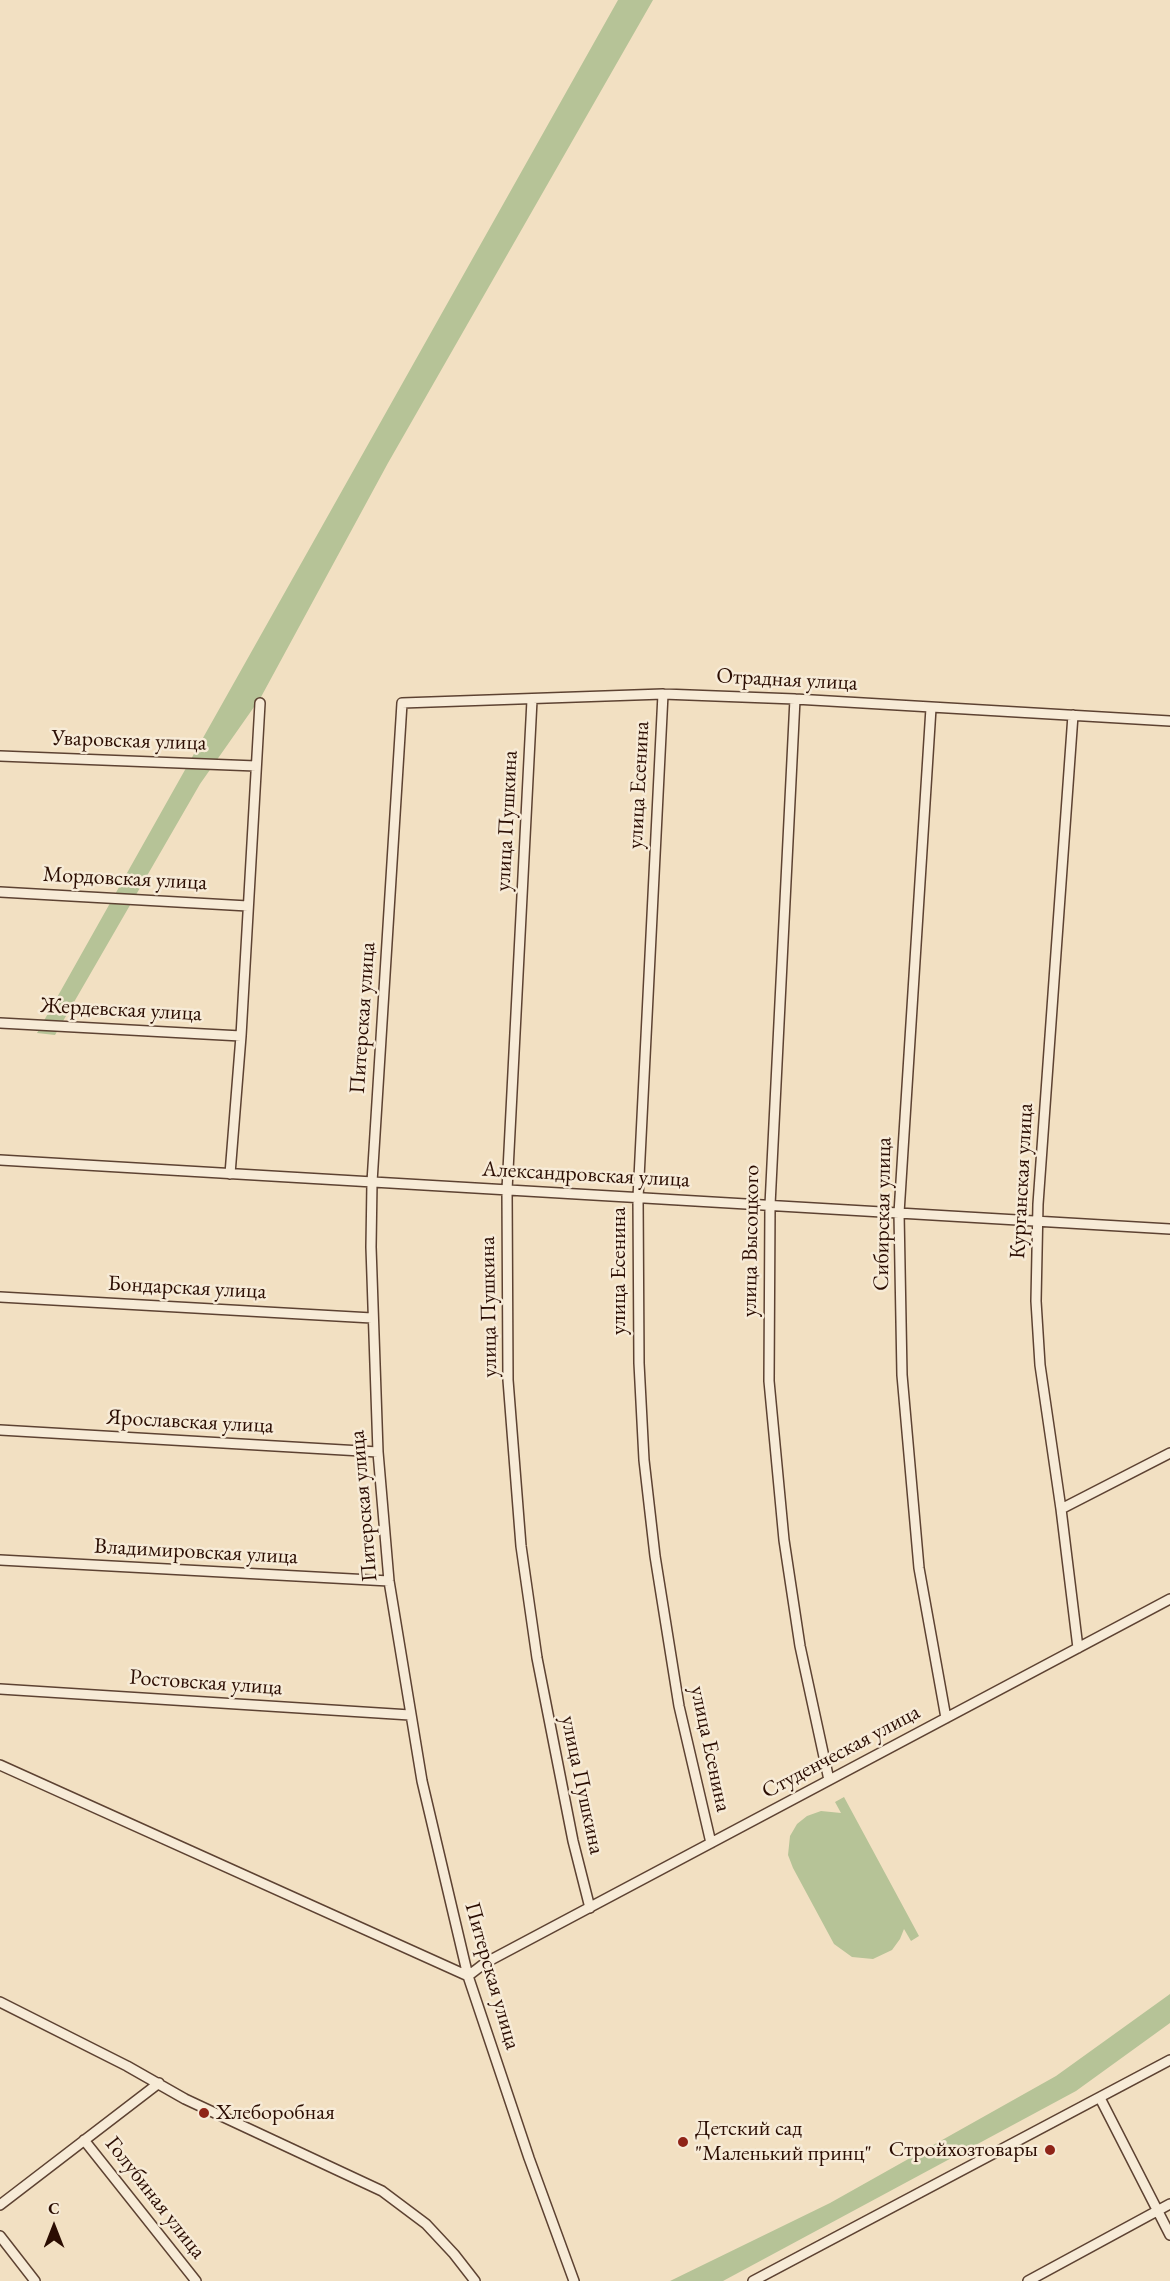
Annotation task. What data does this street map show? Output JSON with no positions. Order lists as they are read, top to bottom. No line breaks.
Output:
{"streets":{"street":["Отрадная улица","Уваровская улица","улица Есенина","улица Пушкина","Мордовская улица","Жердевская улица","Питерская улица","Александровская улица","Курганская улица","Сибирская улица","улица Высоцкого","Бондарская улица","Ярославская улица","Владимировская улица","Ростовская улица","Студенческая улица","Голубиная улица"]},"crossings":[["Отрадная улица","улица Есенина"],["Отрадная улица","улица Пушкина"],["Отрадная улица","Питерская улица"],["Отрадная улица","Курганская улица"],["Отрадная улица","Сибирская улица"],["Отрадная улица","улица Высоцкого"],["улица Есенина","Александровская улица"],["улица Есенина","Студенческая улица"],["улица Пушкина","Александровская улица"],["улица Пушкина","Студенческая улица"],["Питерская улица","Александровская улица"],["Питерская улица","Бондарская улица"],["Питерская улица","Ярославская улица"],["Питерская улица","Владимировская улица"],["Питерская улица","Ростовская улица"],["Питерская улица","Студенческая улица"],["Александровская улица","Курганская улица"],["Александровская улица","Сибирская улица"],["Александровская улица","улица Высоцкого"],["Курганская улица","Студенческая улица"],["Сибирская улица","Студенческая улица"],["улица Высоцкого","Студенческая улица"]],"places":["Хлеборобная","Детский сад \"Маленький принц\"","Стройхозтовары"],"north":"top"}
